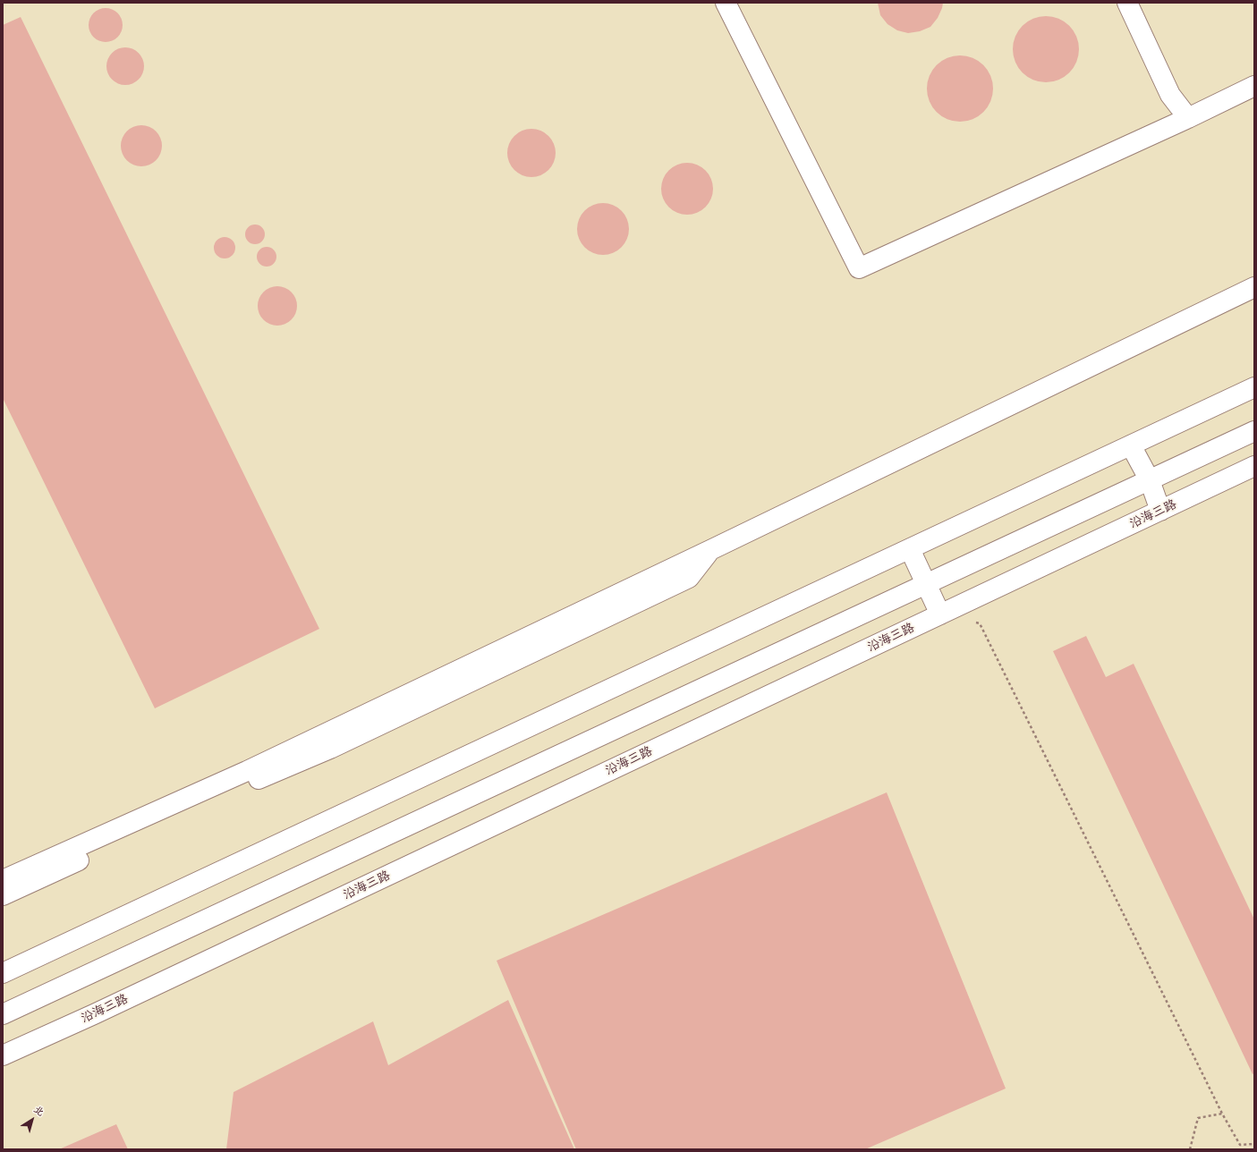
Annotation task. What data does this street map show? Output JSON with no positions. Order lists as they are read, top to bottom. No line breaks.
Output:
{"streets":{"street":["沿海三路"]},"north":"top right"}
